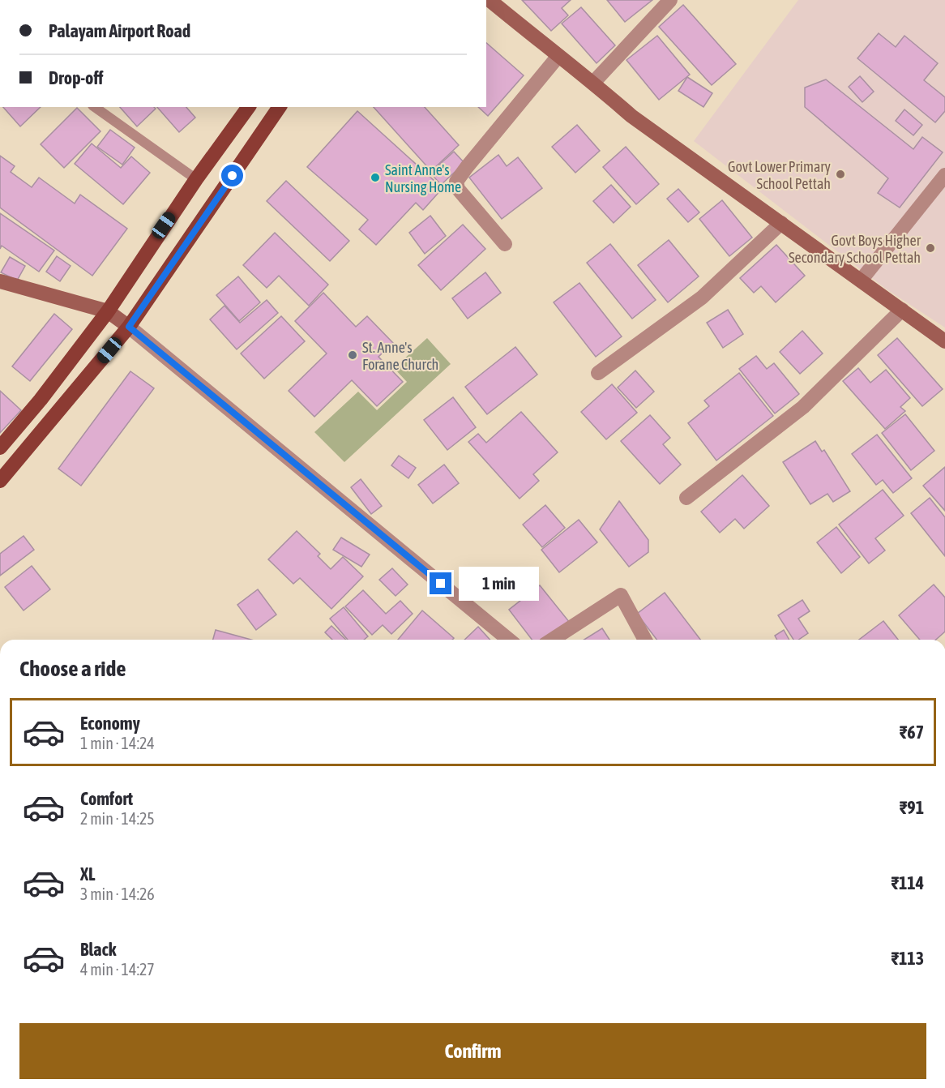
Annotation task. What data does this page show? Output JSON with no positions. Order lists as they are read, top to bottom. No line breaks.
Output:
{"places":["Govt Lower Primary School Pettah","Saint Anne's Nursing Home","Govt Boys Higher Secondary School Pettah","St. Anne's Forane Church"],"page":{"banner":["Palayam Airport Road","Drop-off"],"bubble":"1 min","heading":"Choose a ride","list":[{"name":"Economy","note":"1 min · 14:24","value":"₹67"},{"name":"Comfort","note":"2 min · 14:25","value":"₹91"},{"name":"XL","note":"3 min · 14:26","value":"₹114"},{"name":"Black","note":"4 min · 14:27","value":"₹113"}],"buttons":"Confirm"}}
